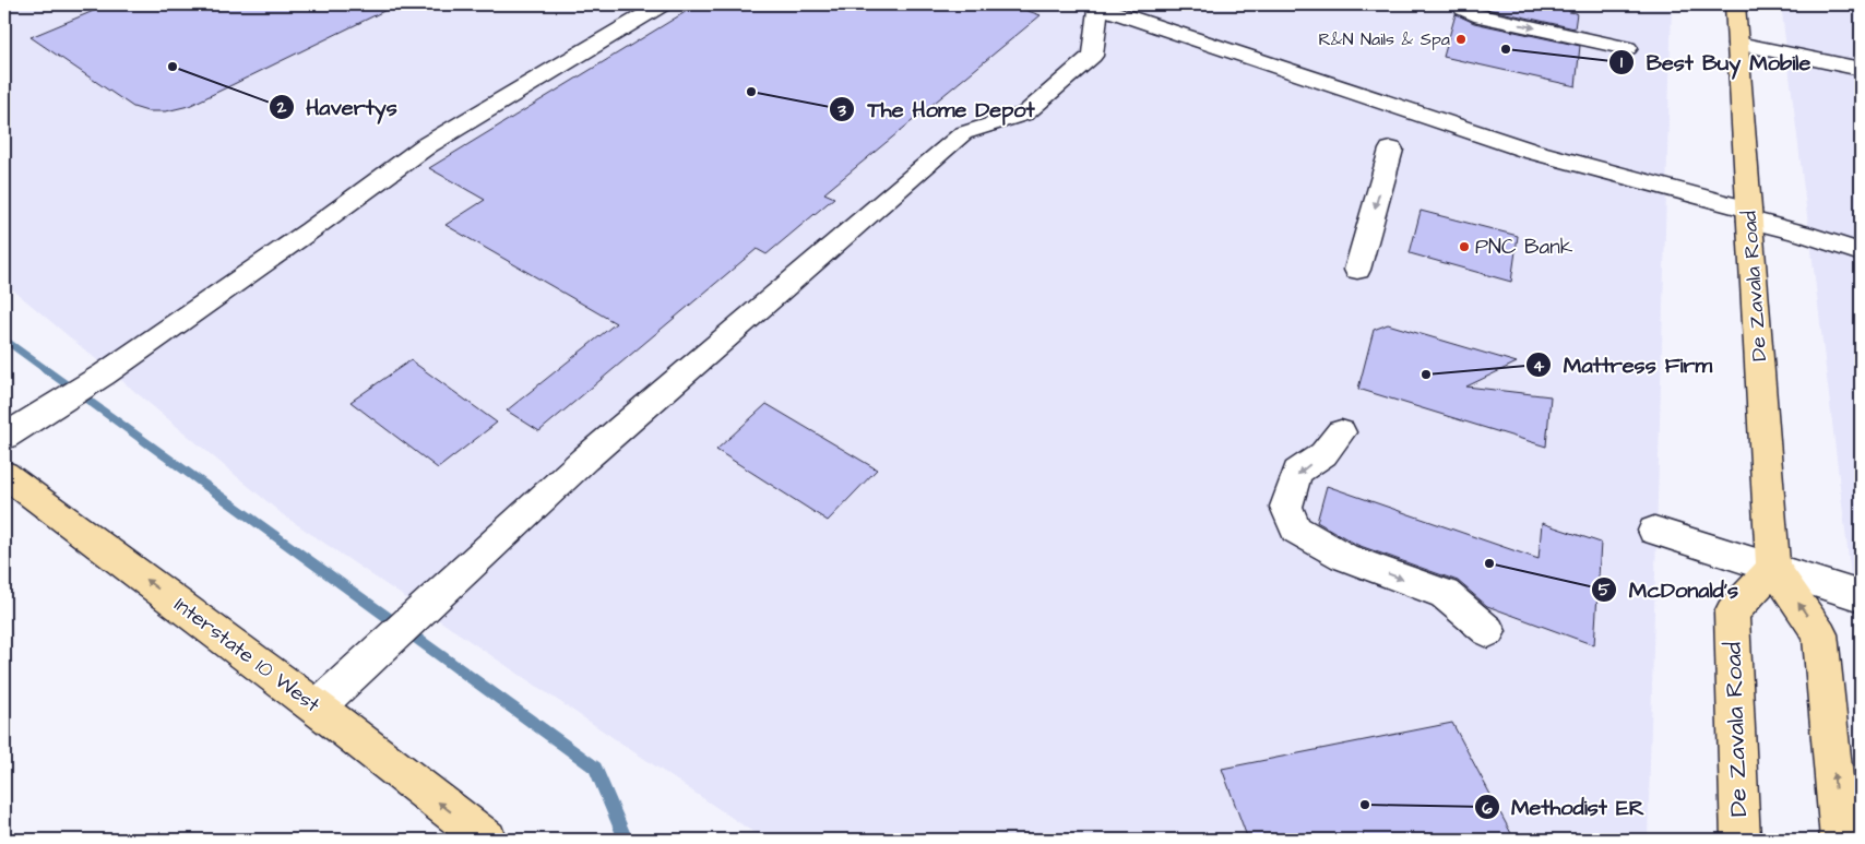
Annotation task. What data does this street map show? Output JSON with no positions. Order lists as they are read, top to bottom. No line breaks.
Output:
{"streets":{"main road":["De Zavala Road","Interstate 10 West"]},"one_way":["Interstate 10 West"],"places":["R&N Nails & Spa","Best Buy Mobile","Havertys","The Home Depot","PNC Bank","Mattress Firm","McDonald's","Methodist ER"]}
